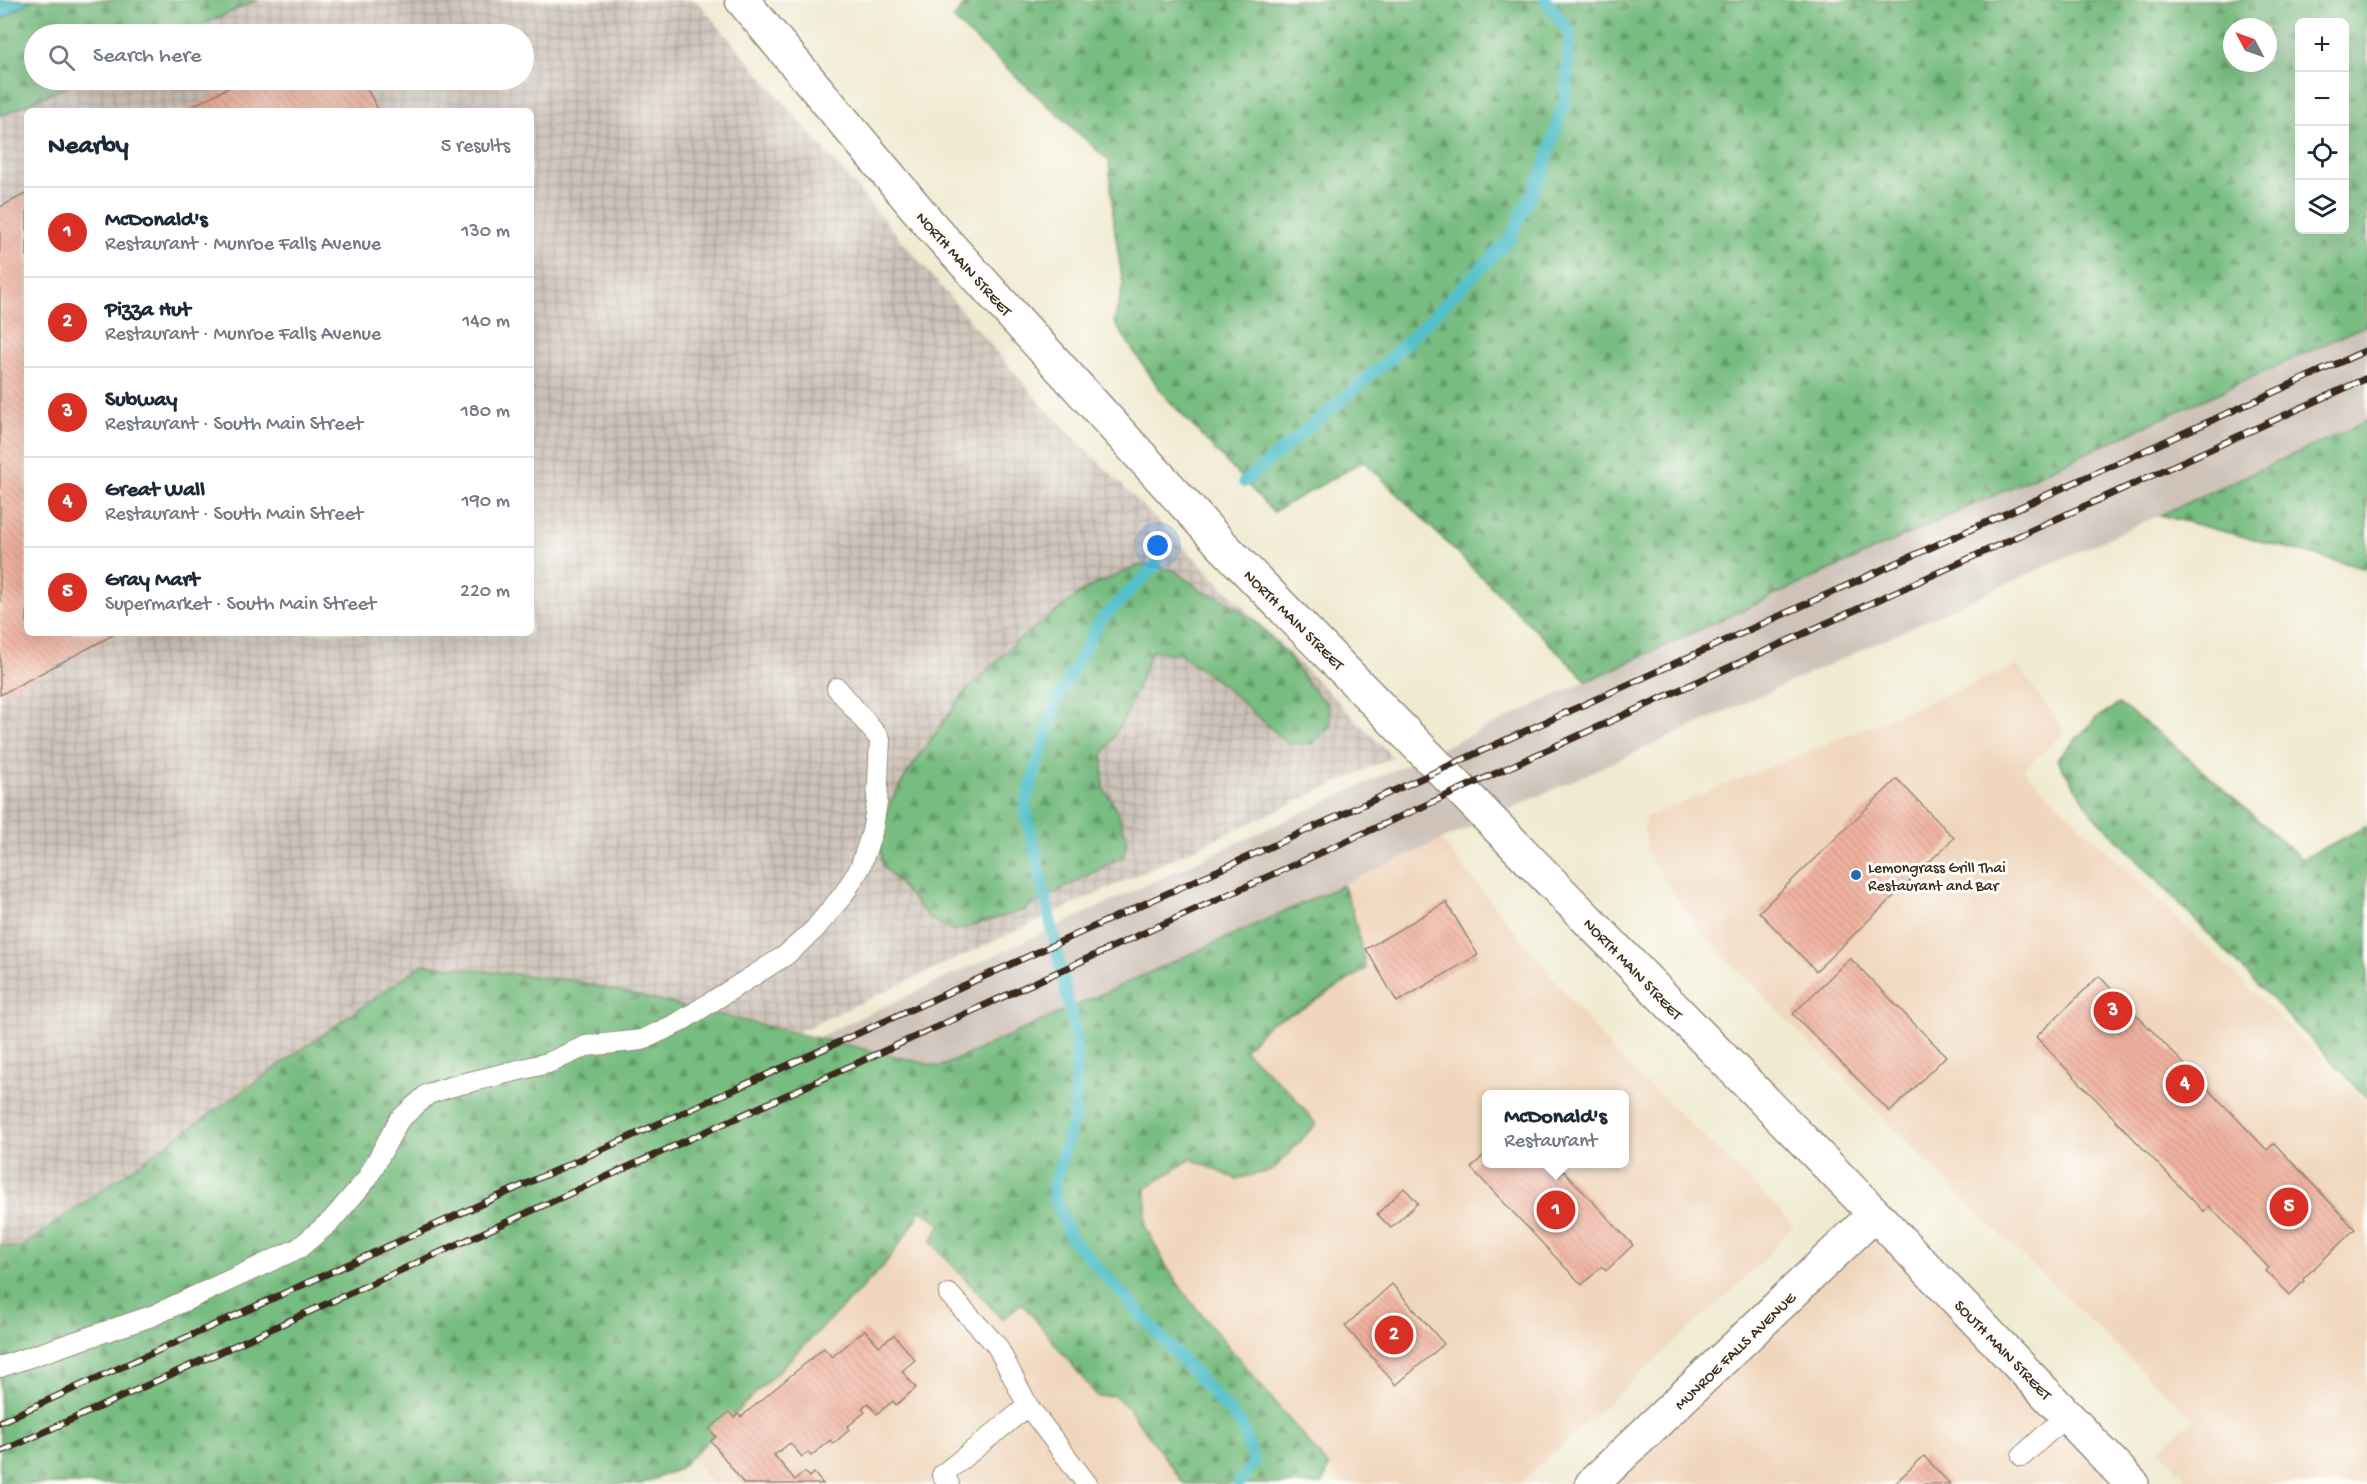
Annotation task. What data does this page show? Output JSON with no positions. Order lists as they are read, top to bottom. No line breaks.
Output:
{"streets":{"main road":["NORTH MAIN STREET","SOUTH MAIN STREET","MUNROE FALLS AVENUE"]},"crossings":[["NORTH MAIN STREET","SOUTH MAIN STREET"],["NORTH MAIN STREET","MUNROE FALLS AVENUE"],["SOUTH MAIN STREET","MUNROE FALLS AVENUE"]],"places":["Lemongrass Grill Thai Restaurant and Bar"],"north":"top left","page":{"map_buttons":["+","−"],"search":"Search here","heading":["Nearby","5 results"],"list":[{"mark":"1","name":"McDonald's","note":"Restaurant · Munroe Falls Avenue","value":"130 m"},{"mark":"2","name":"Pizza Hut","note":"Restaurant · Munroe Falls Avenue","value":"140 m"},{"mark":"3","name":"Subway","note":"Restaurant · South Main Street","value":"180 m"},{"mark":"4","name":"Great Wall","note":"Restaurant · South Main Street","value":"190 m"},{"mark":"5","name":"Gray Mart","note":"Supermarket · South Main Street","value":"220 m"}],"pins":["3","4","5","1","2"],"popup":["McDonald's","Restaurant"]}}
